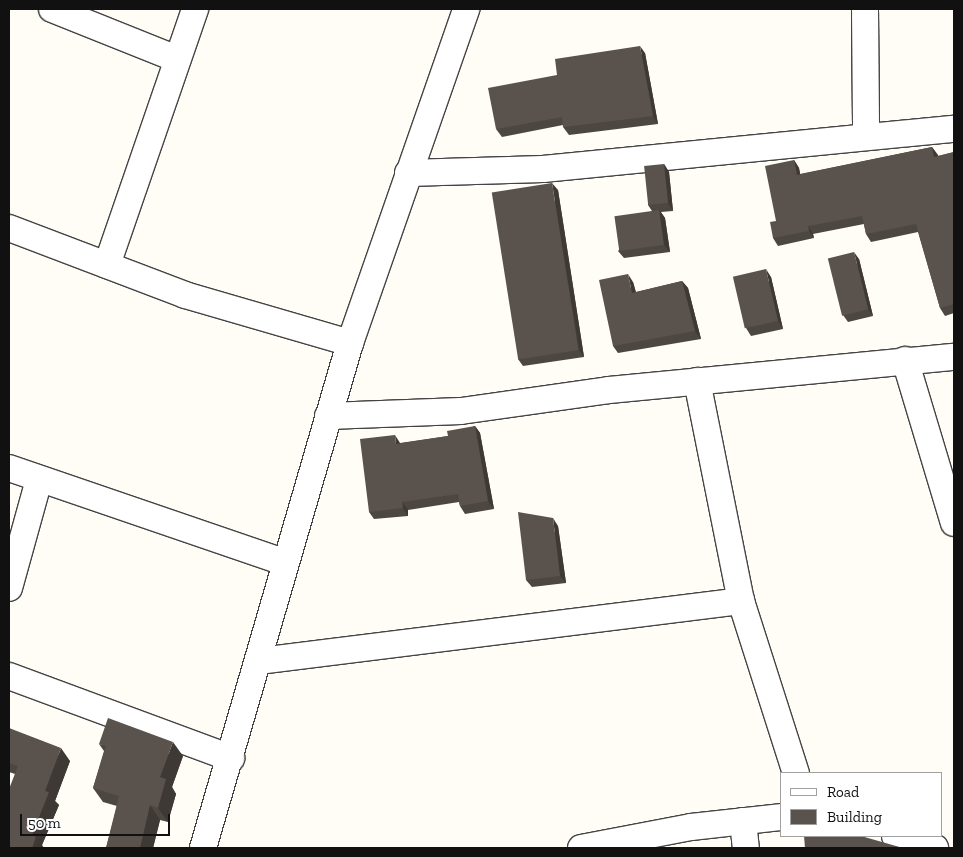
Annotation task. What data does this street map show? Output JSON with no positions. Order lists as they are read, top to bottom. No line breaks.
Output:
{"legend":["Road","Building"],"scale_bar":"50 m"}
